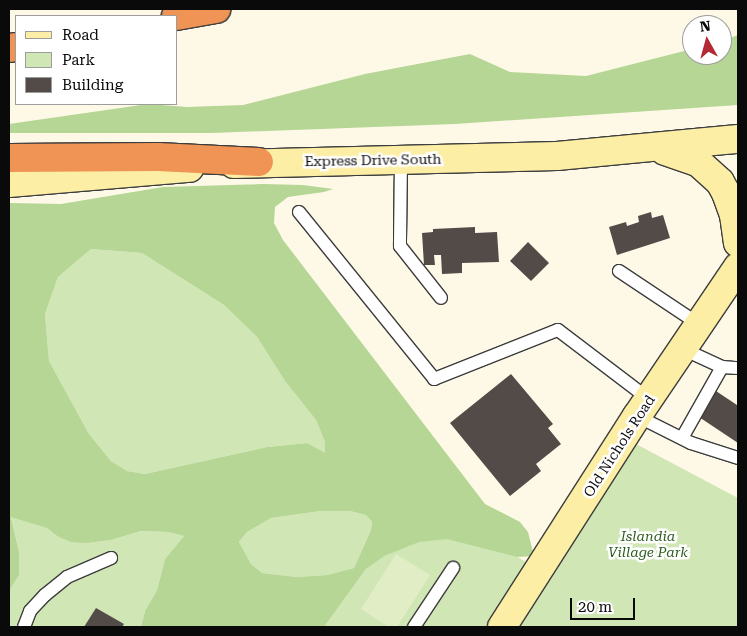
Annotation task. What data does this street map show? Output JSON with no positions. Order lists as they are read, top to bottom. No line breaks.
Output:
{"streets":{"main road":["Express Drive South","Old Nichols Road"]},"parks":["Islandia Village Park"],"legend":["Road","Park","Building"],"scale_bar":"20 m","north":"top"}
